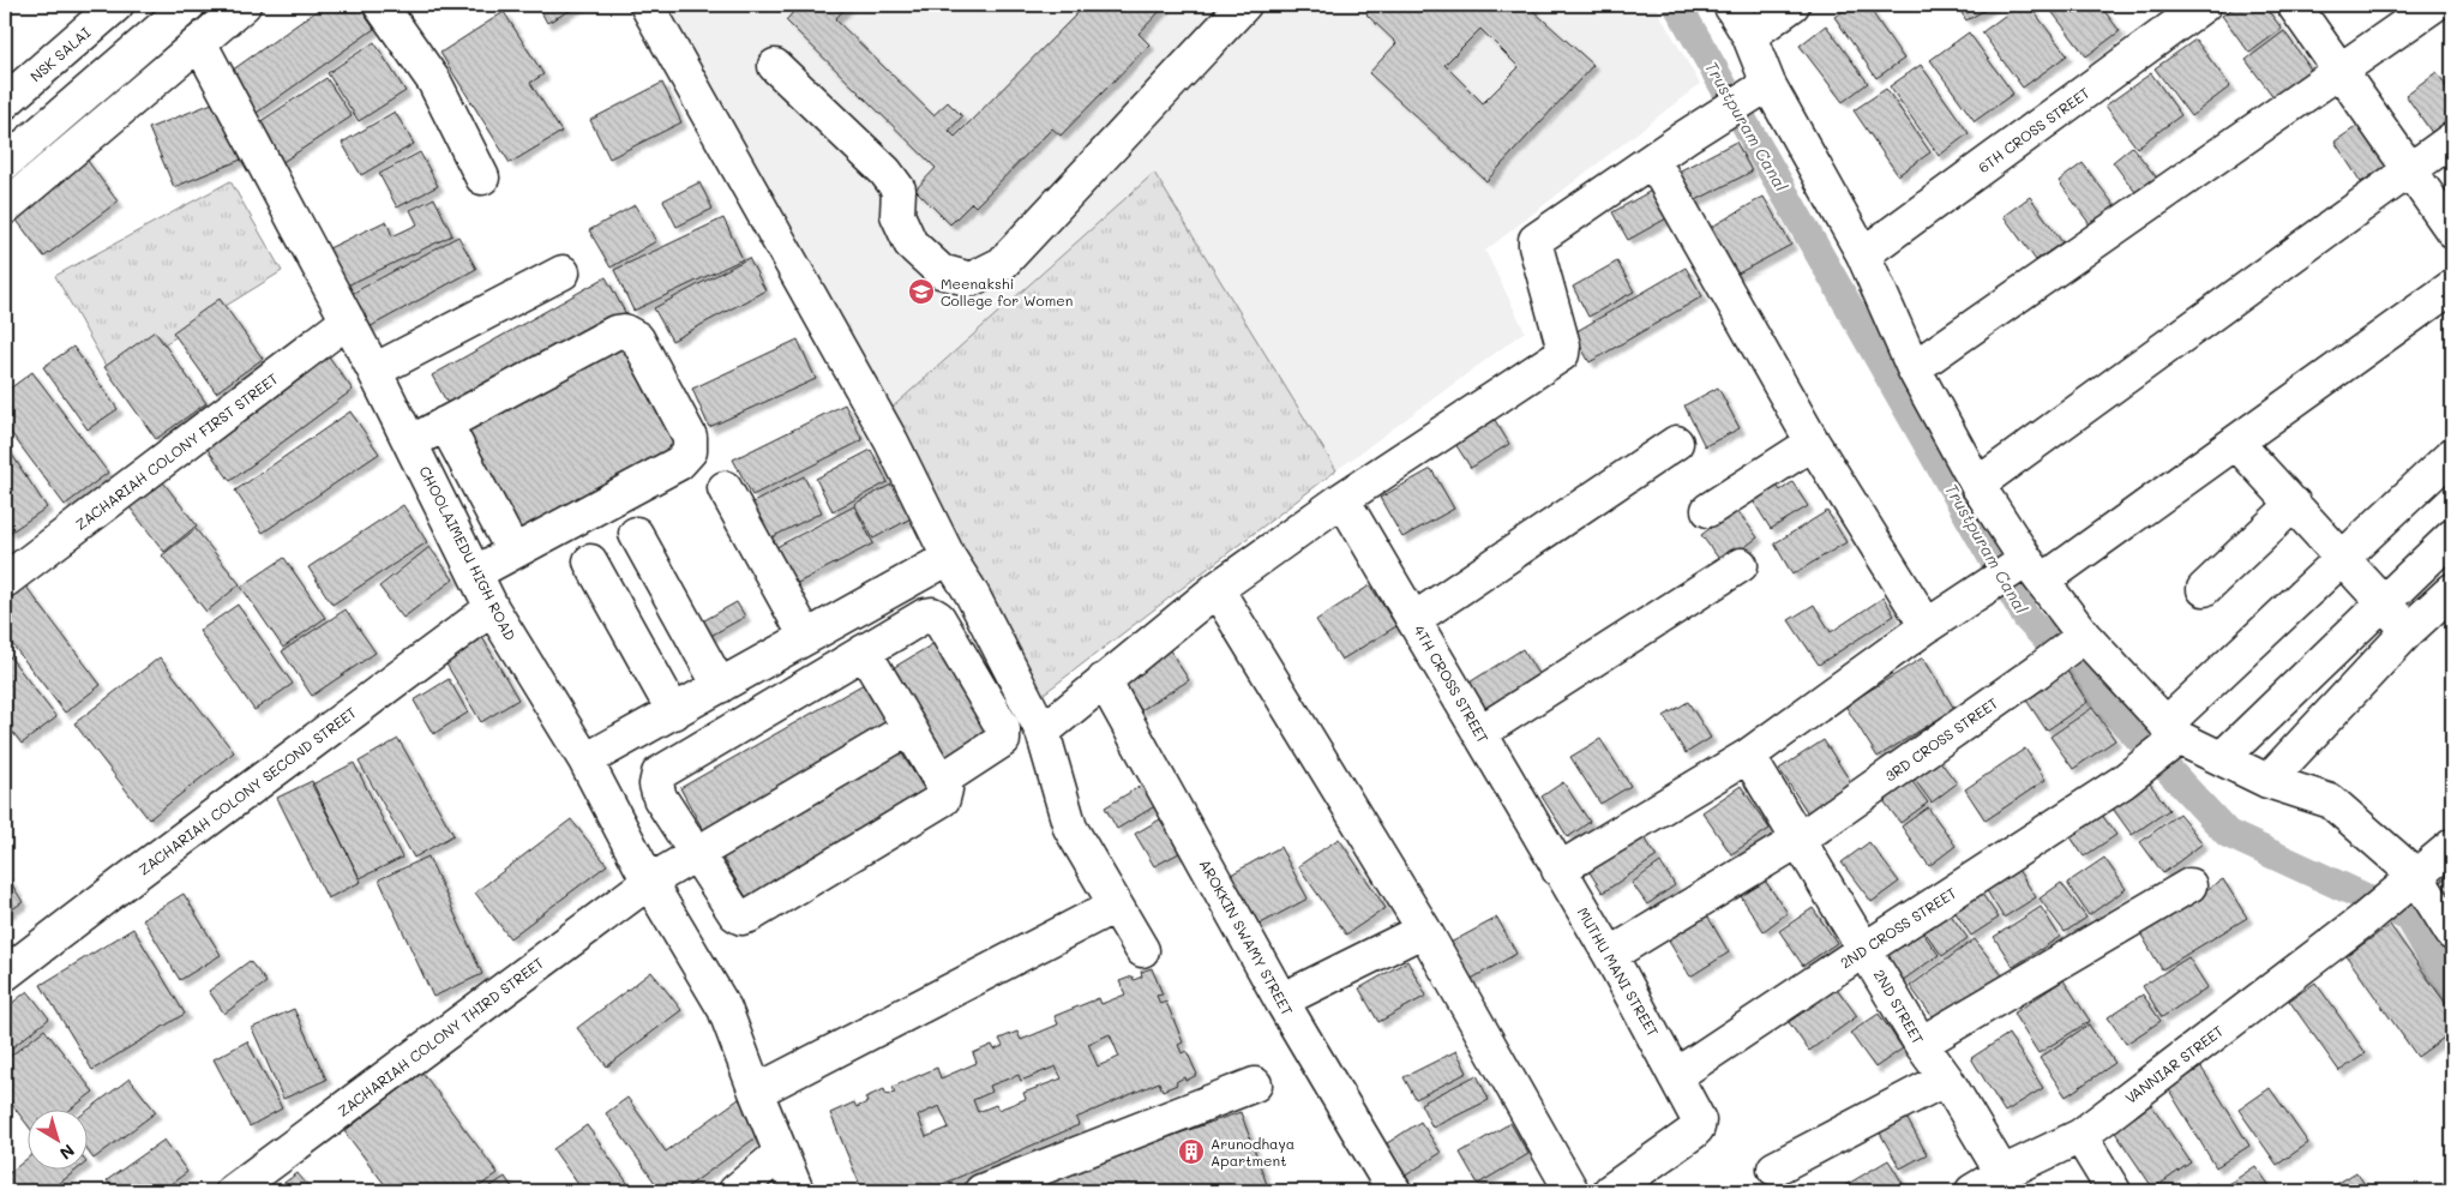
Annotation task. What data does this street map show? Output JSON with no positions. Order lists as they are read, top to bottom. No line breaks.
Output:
{"streets":{"street":["NSK SALAI","6TH CROSS STREET","ZACHARIAH COLONY FIRST STREET","CHOOLAIMEDU HIGH ROAD","4TH CROSS STREET","3RD CROSS STREET","ZACHARIAH COLONY SECOND STREET","2ND CROSS STREET","AROKKIN SWAMY STREET","MUTHU MANI STREET","2ND STREET","ZACHARIAH COLONY THIRD STREET","VANNIAR STREET"]},"crossings":[["ZACHARIAH COLONY FIRST STREET","CHOOLAIMEDU HIGH ROAD"],["CHOOLAIMEDU HIGH ROAD","ZACHARIAH COLONY SECOND STREET"],["CHOOLAIMEDU HIGH ROAD","ZACHARIAH COLONY THIRD STREET"],["4TH CROSS STREET","MUTHU MANI STREET"],["3RD CROSS STREET","MUTHU MANI STREET"],["3RD CROSS STREET","2ND STREET"],["2ND CROSS STREET","MUTHU MANI STREET"],["2ND CROSS STREET","2ND STREET"],["2ND STREET","VANNIAR STREET"]],"water":["Trustpuram Canal"],"places":{"school or university":["Meenakshi College for Women"],"building":["Arunodhaya Apartment"]},"north":"bottom right"}
